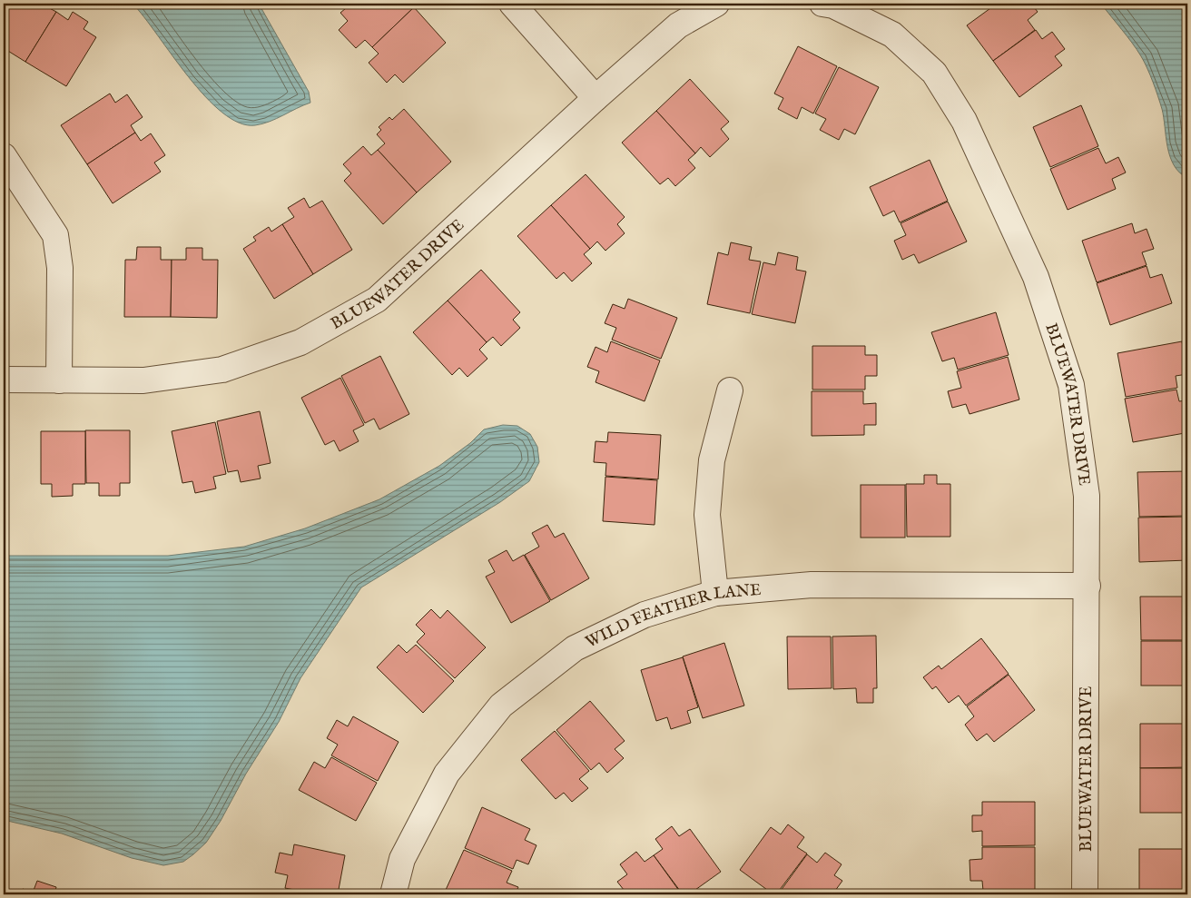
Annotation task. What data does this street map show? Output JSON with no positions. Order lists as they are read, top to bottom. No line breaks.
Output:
{"streets":{"street":["BLUEWATER DRIVE","WILD FEATHER LANE"]},"crossings":[["BLUEWATER DRIVE","WILD FEATHER LANE"]]}
